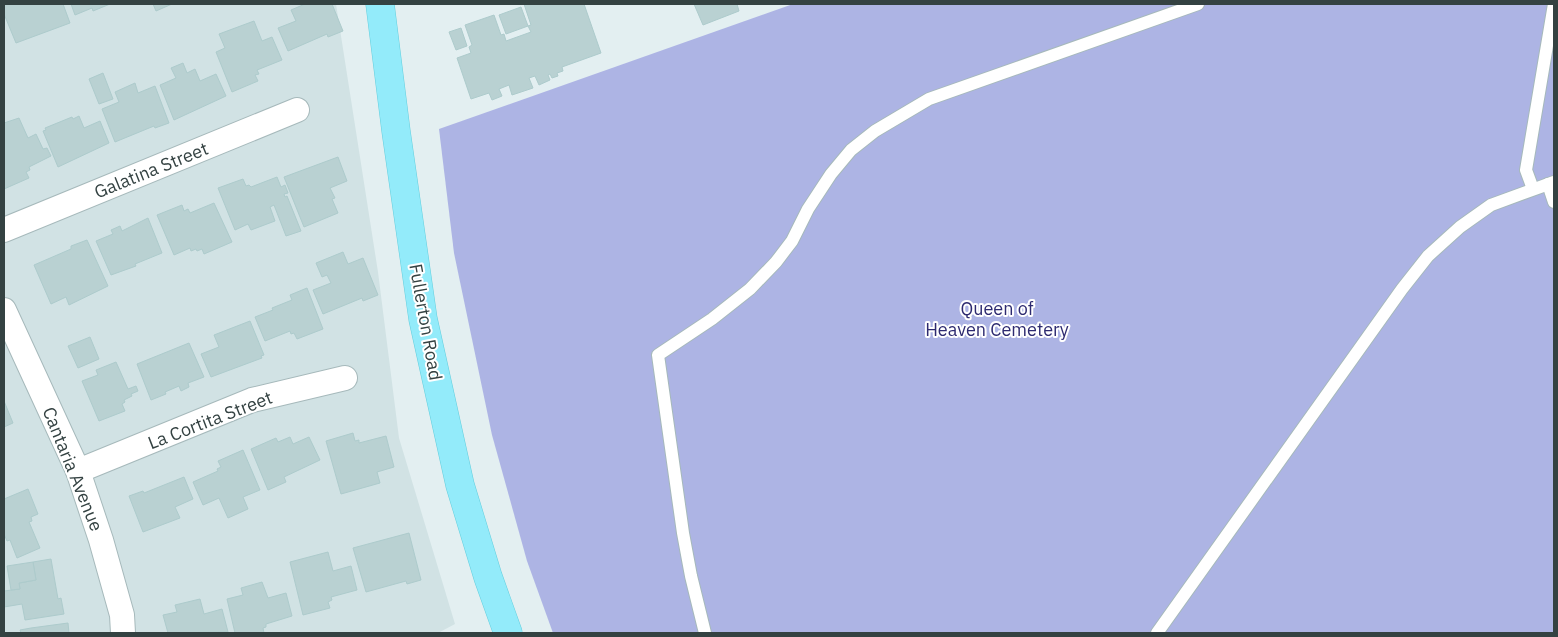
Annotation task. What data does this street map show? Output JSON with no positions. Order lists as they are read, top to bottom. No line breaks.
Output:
{"streets":{"main road":["Fullerton Road"],"street":["Galatina Street","La Cortita Street","Cantaria Avenue"]},"crossings":[["La Cortita Street","Cantaria Avenue"]],"parks":["Queen of Heaven Cemetery"]}
